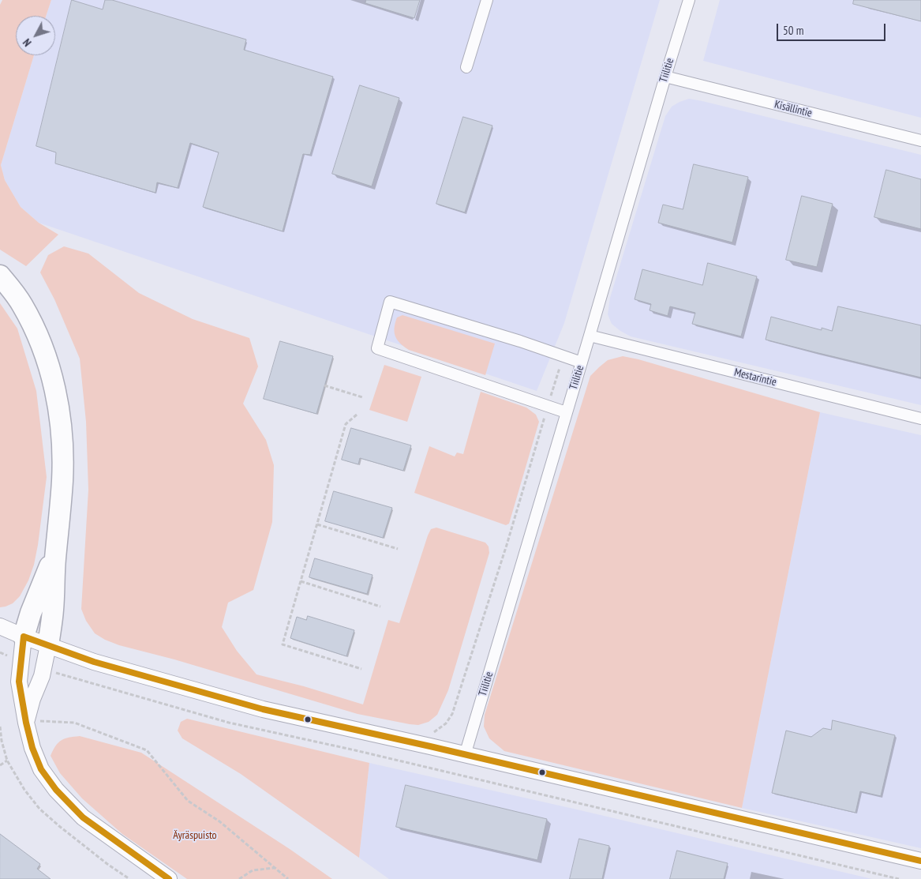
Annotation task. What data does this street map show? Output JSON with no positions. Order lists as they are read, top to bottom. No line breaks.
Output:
{"streets":{"street":["Tiilitie","Kisällintie","Mestarintie"]},"crossings":[["Tiilitie","Kisällintie"],["Tiilitie","Mestarintie"]],"parks":["Äyräspuisto"],"scale_bar":"50 m","north":"bottom left"}
